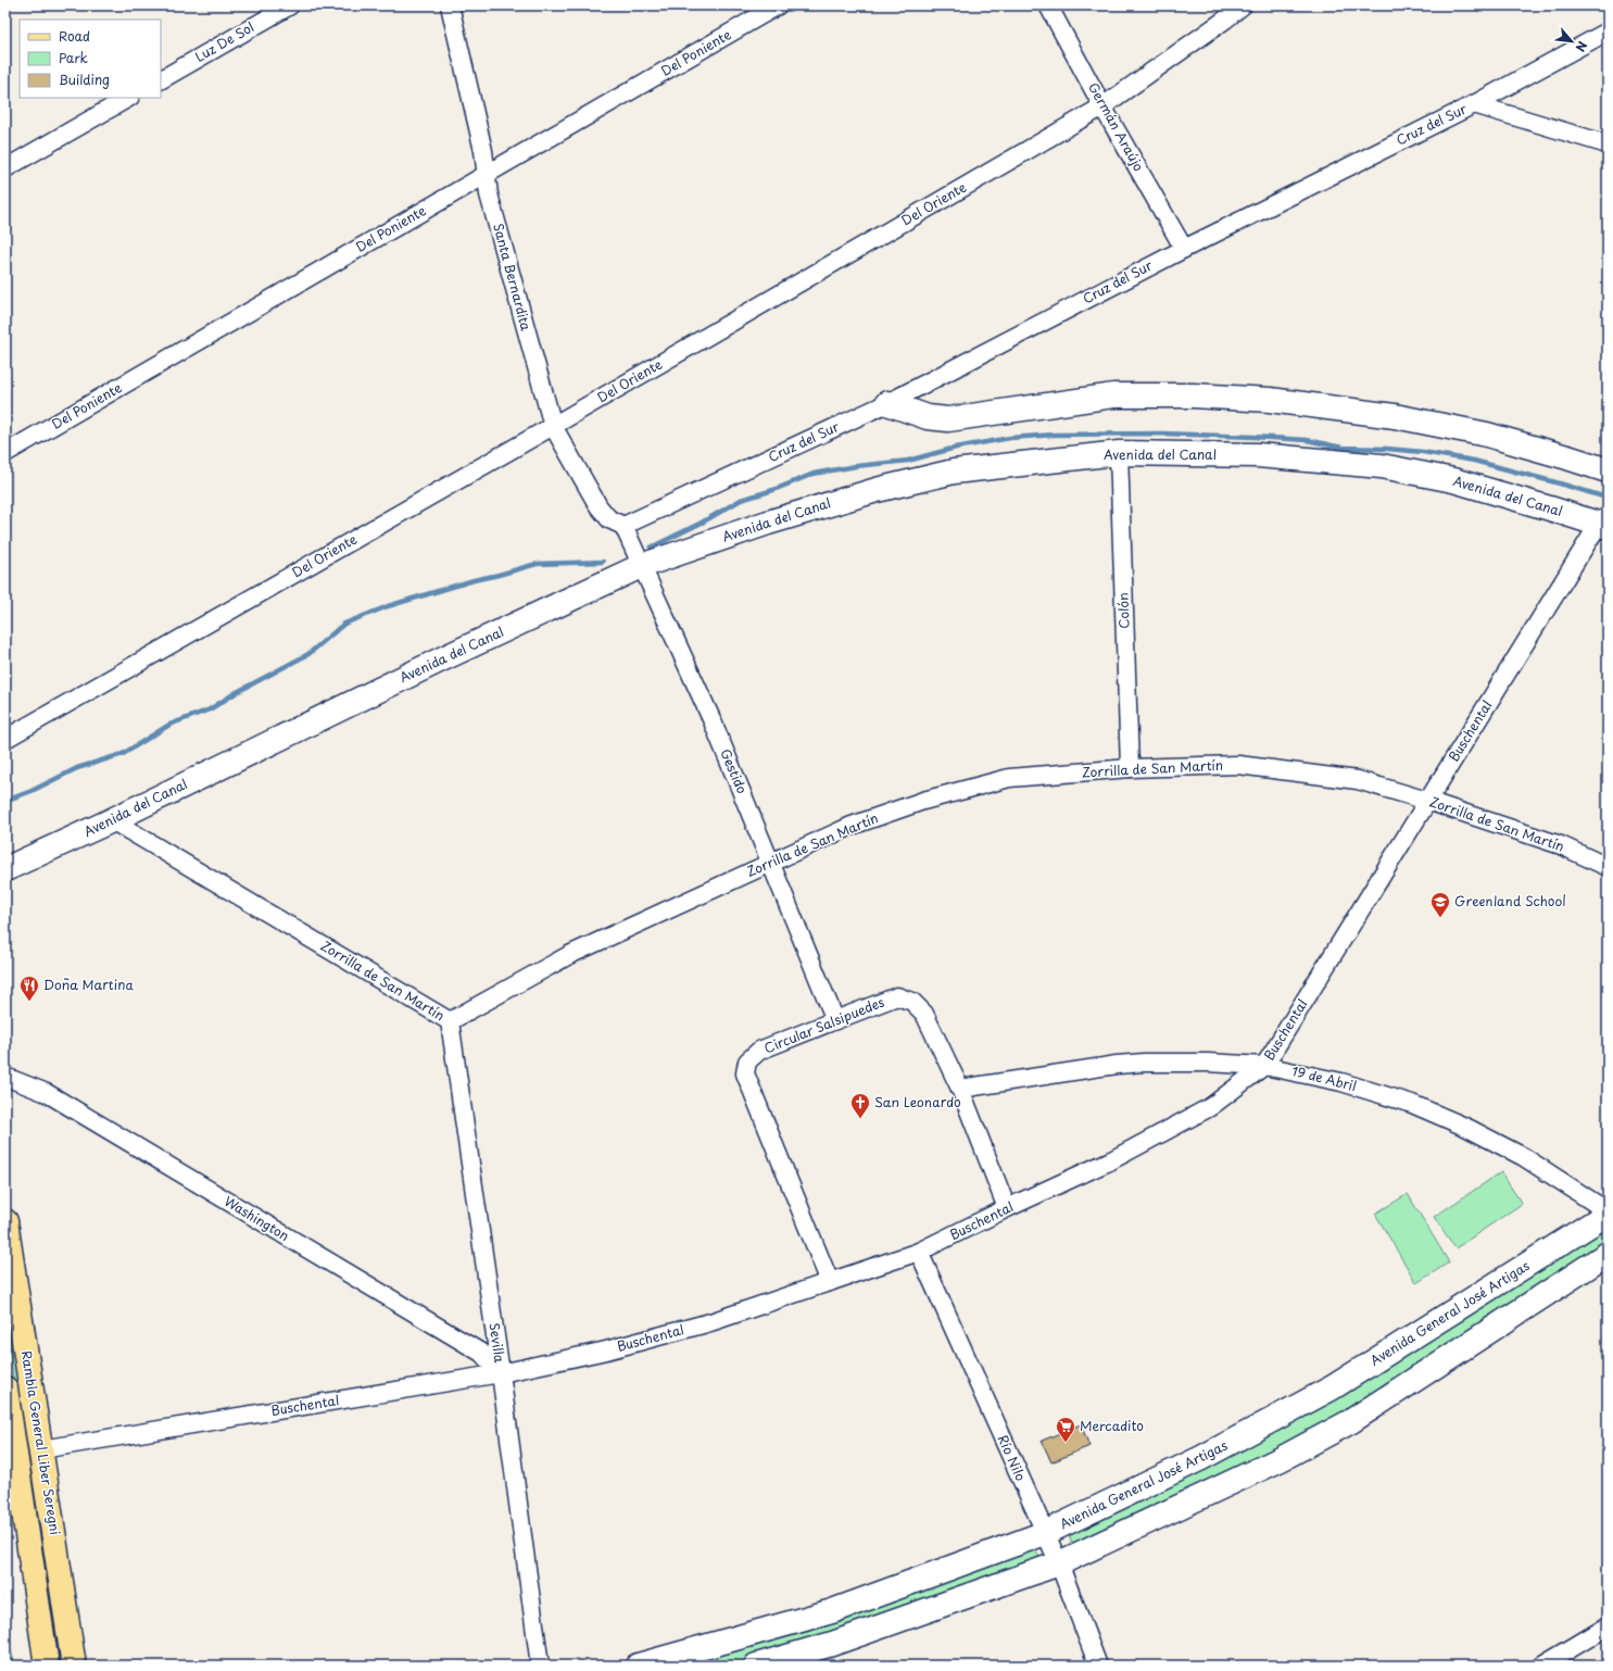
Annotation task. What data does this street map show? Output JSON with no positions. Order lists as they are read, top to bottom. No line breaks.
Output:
{"streets":{"main road":["Rambla General Liber Seregni"],"street":["Luz De Sol","Del Poniente","Cruz del Sur","Germán Araújo","Del Oriente","Santa Bernardita","Avenida del Canal","Colón","Buschental","Zorrilla de San Martín","Gestido","Circular Salsipuedes","19 de Abril","Washington","Avenida General José Artigas","Sevilla","Río Nilo"]},"crossings":[["Del Poniente","Santa Bernardita"],["Cruz del Sur","Germán Araújo"],["Cruz del Sur","Santa Bernardita"],["Cruz del Sur","Gestido"],["Germán Araújo","Del Oriente"],["Del Oriente","Santa Bernardita"],["Santa Bernardita","Gestido"],["Avenida del Canal","Colón"],["Avenida del Canal","Buschental"],["Avenida del Canal","Zorrilla de San Martín"],["Avenida del Canal","Gestido"],["Colón","Zorrilla de San Martín"],["Buschental","Zorrilla de San Martín"],["Buschental","Circular Salsipuedes"],["Buschental","19 de Abril"],["Buschental","Washington"],["Buschental","Sevilla"],["Buschental","Rambla General Liber Seregni"],["Buschental","Río Nilo"],["Zorrilla de San Martín","Gestido"],["Zorrilla de San Martín","Sevilla"],["Gestido","Circular Salsipuedes"],["Circular Salsipuedes","19 de Abril"],["19 de Abril","Avenida General José Artigas"],["Washington","Sevilla"],["Avenida General José Artigas","Río Nilo"]],"places":{"school or university":["Greenland School"],"restaurant":["Doña Martina"],"church":["San Leonardo"],"supermarket":["Mercadito"]},"legend":["Road","Park","Building"],"north":"bottom right"}
